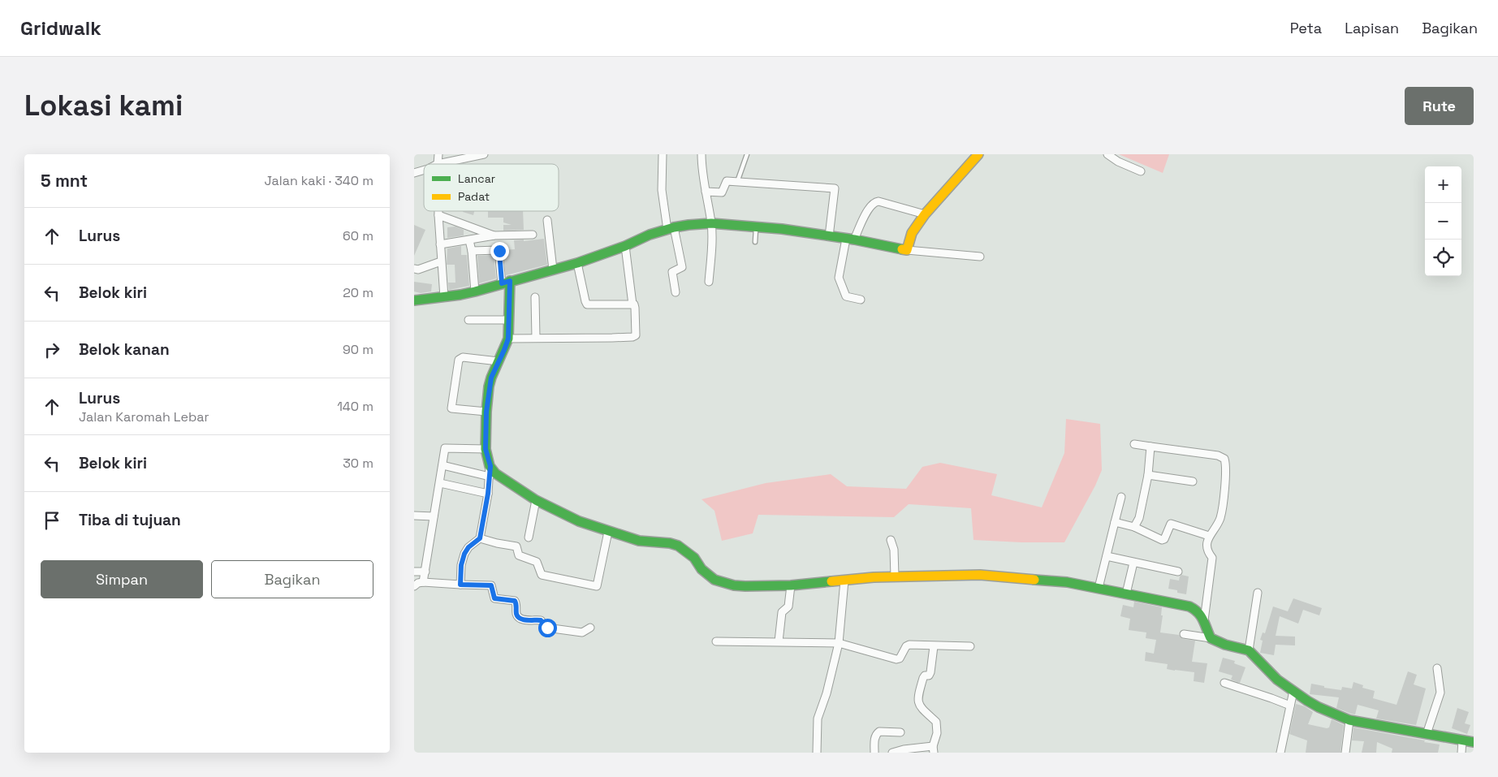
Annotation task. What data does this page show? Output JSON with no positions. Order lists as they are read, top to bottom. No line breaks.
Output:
{"legend":["Lancar","Padat"],"page":{"header":"Gridwalk","nav":["Peta","Lapisan","Bagikan"],"buttons":["Rute",["Simpan","Bagikan"]],"title":"Lokasi kami","heading":["5 mnt","Jalan kaki · 340 m"],"map_buttons":["+","−"],"list":[["Lurus","60 m"],["Belok kiri","20 m"],["Belok kanan","90 m"],["Lurus","Jalan Karomah Lebar","140 m"],["Belok kiri","30 m"],"Tiba di tujuan"]}}
